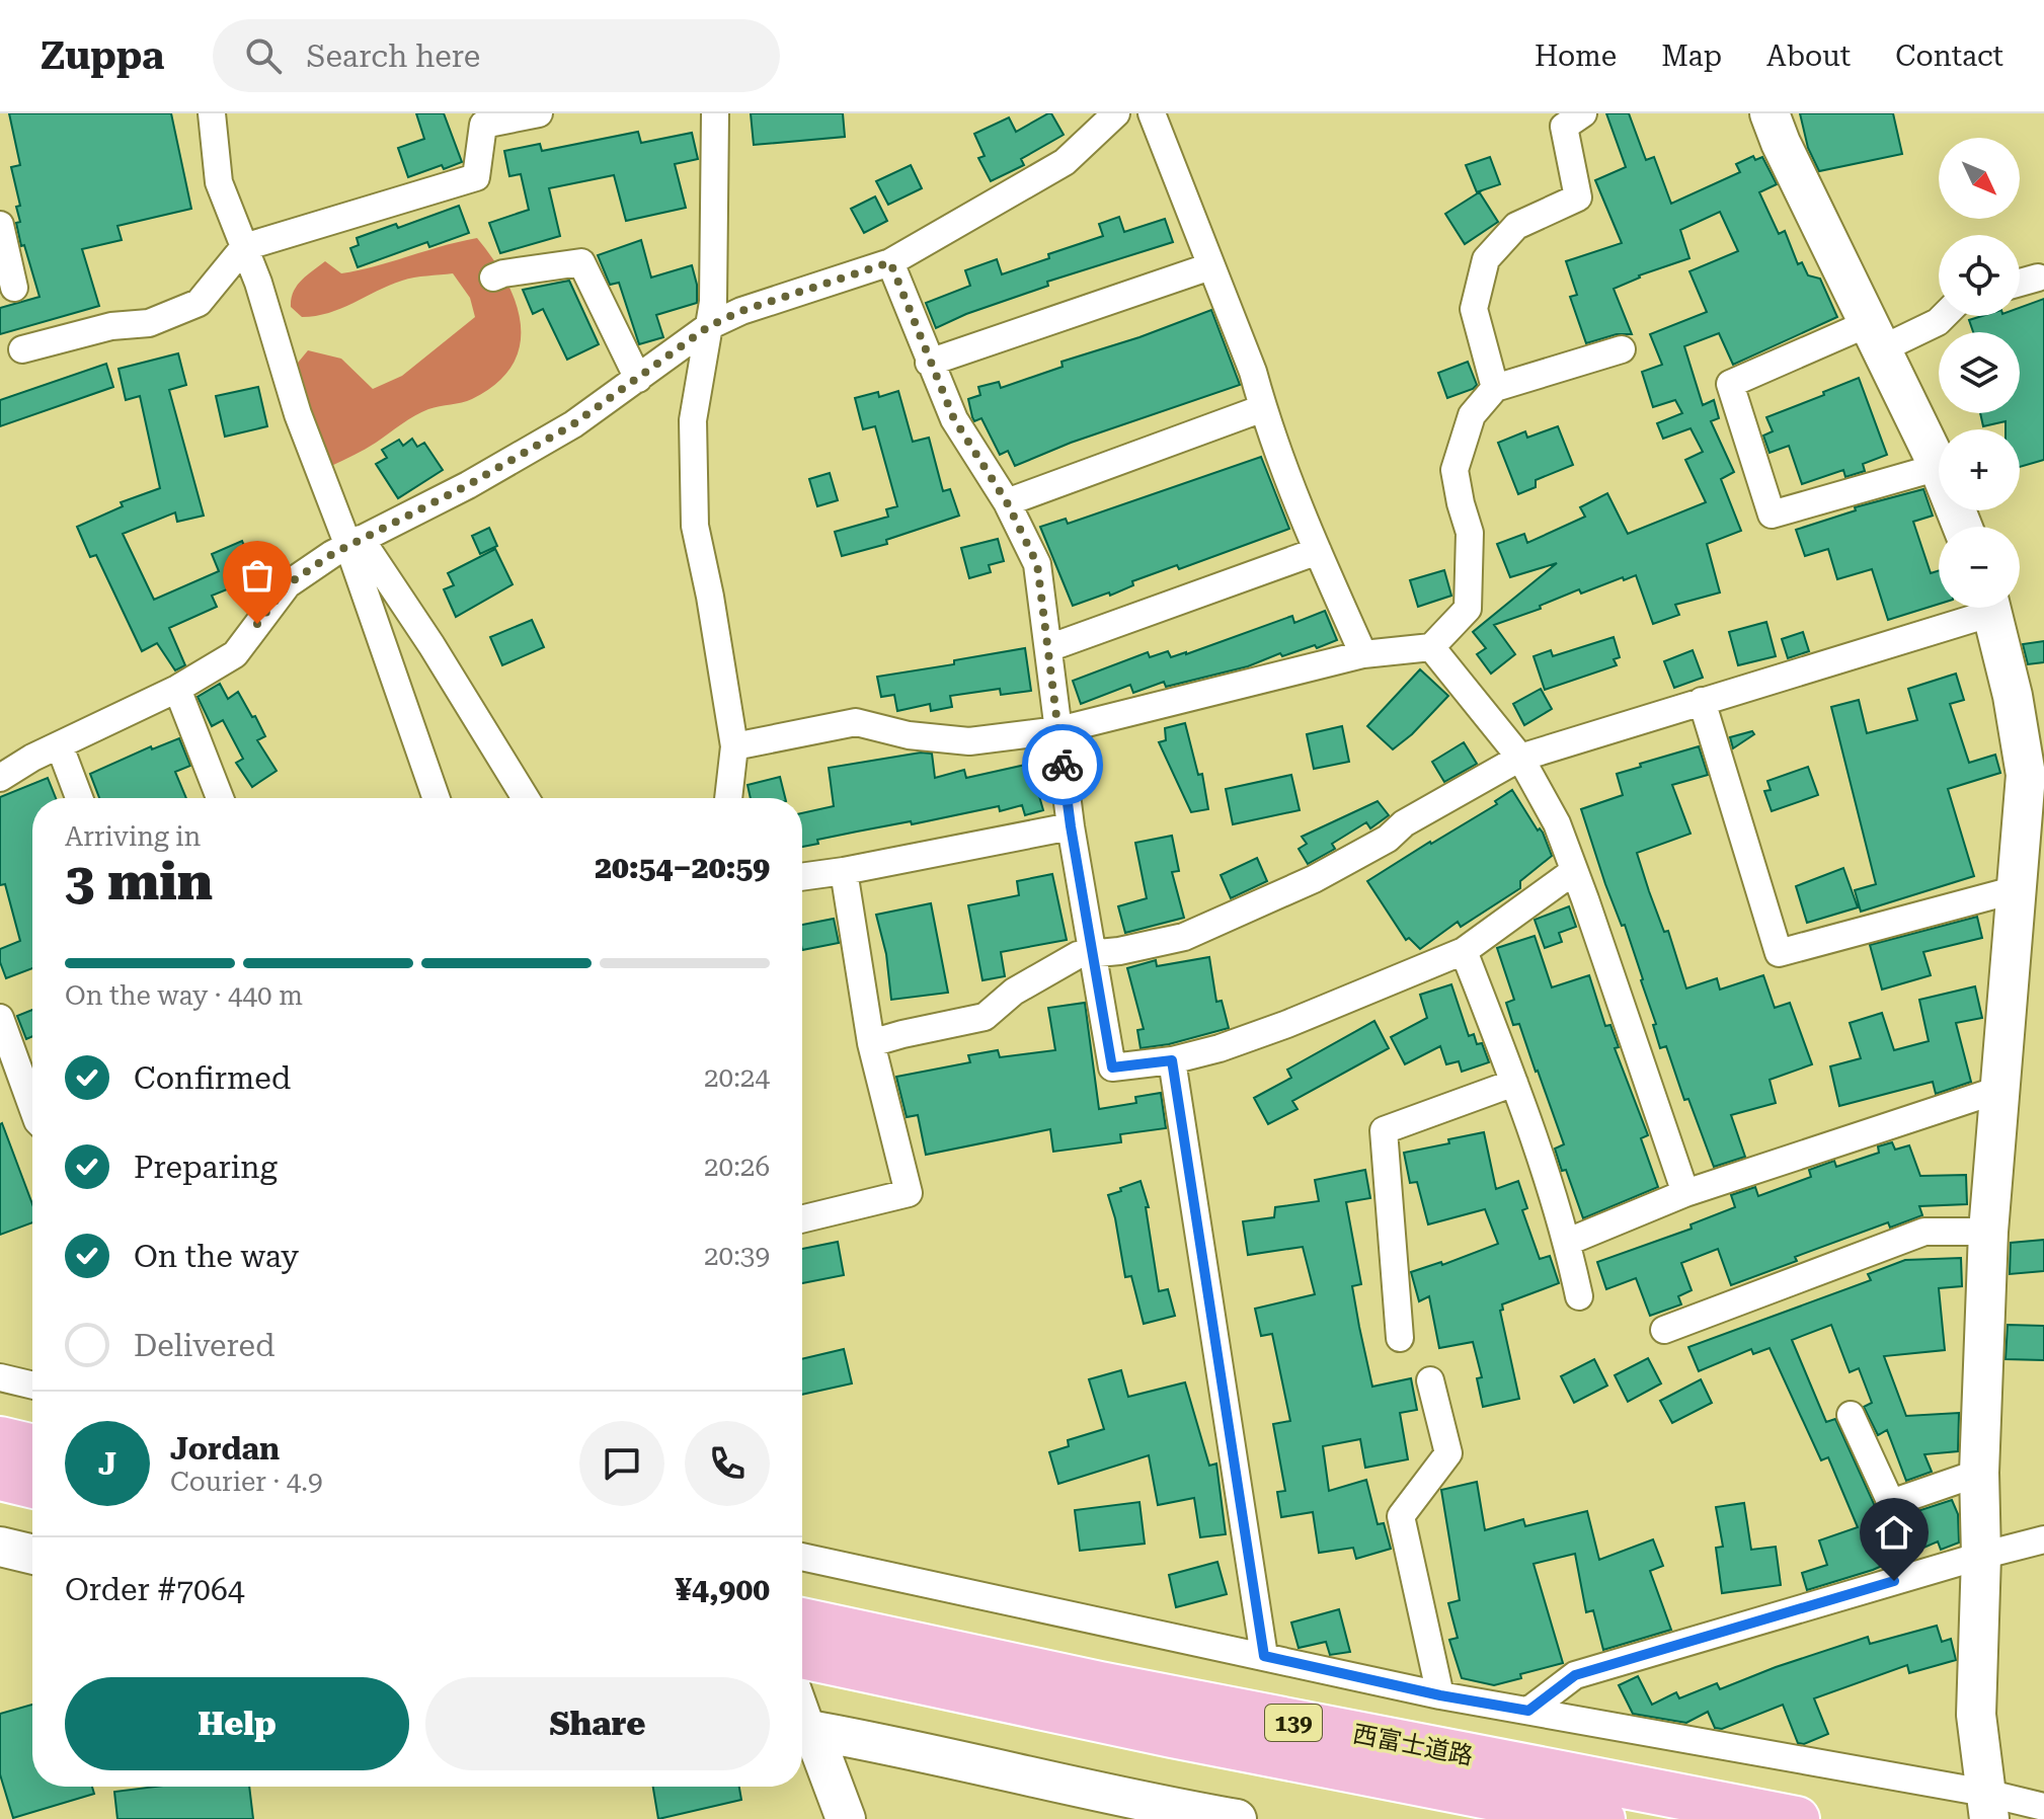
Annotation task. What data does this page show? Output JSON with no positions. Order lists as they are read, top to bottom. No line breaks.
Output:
{"streets":{"highway":["139","西富士道路"]},"north":"bottom right","page":{"header":"Zuppa","search":"Search here","nav":["Home","Map","About","Contact"],"map_buttons":["+","−"],"heading":["3 min","Arriving in","20:54–20:59"],"panel":["Jordan","Courier · 4.9","Order #7064","¥4,900"],"bar":"On the way · 440 m","list":[["Confirmed","20:24"],["Preparing","20:26"],["On the way","20:39"],"Delivered"],"round":"J","buttons":["Help","Share"]}}
